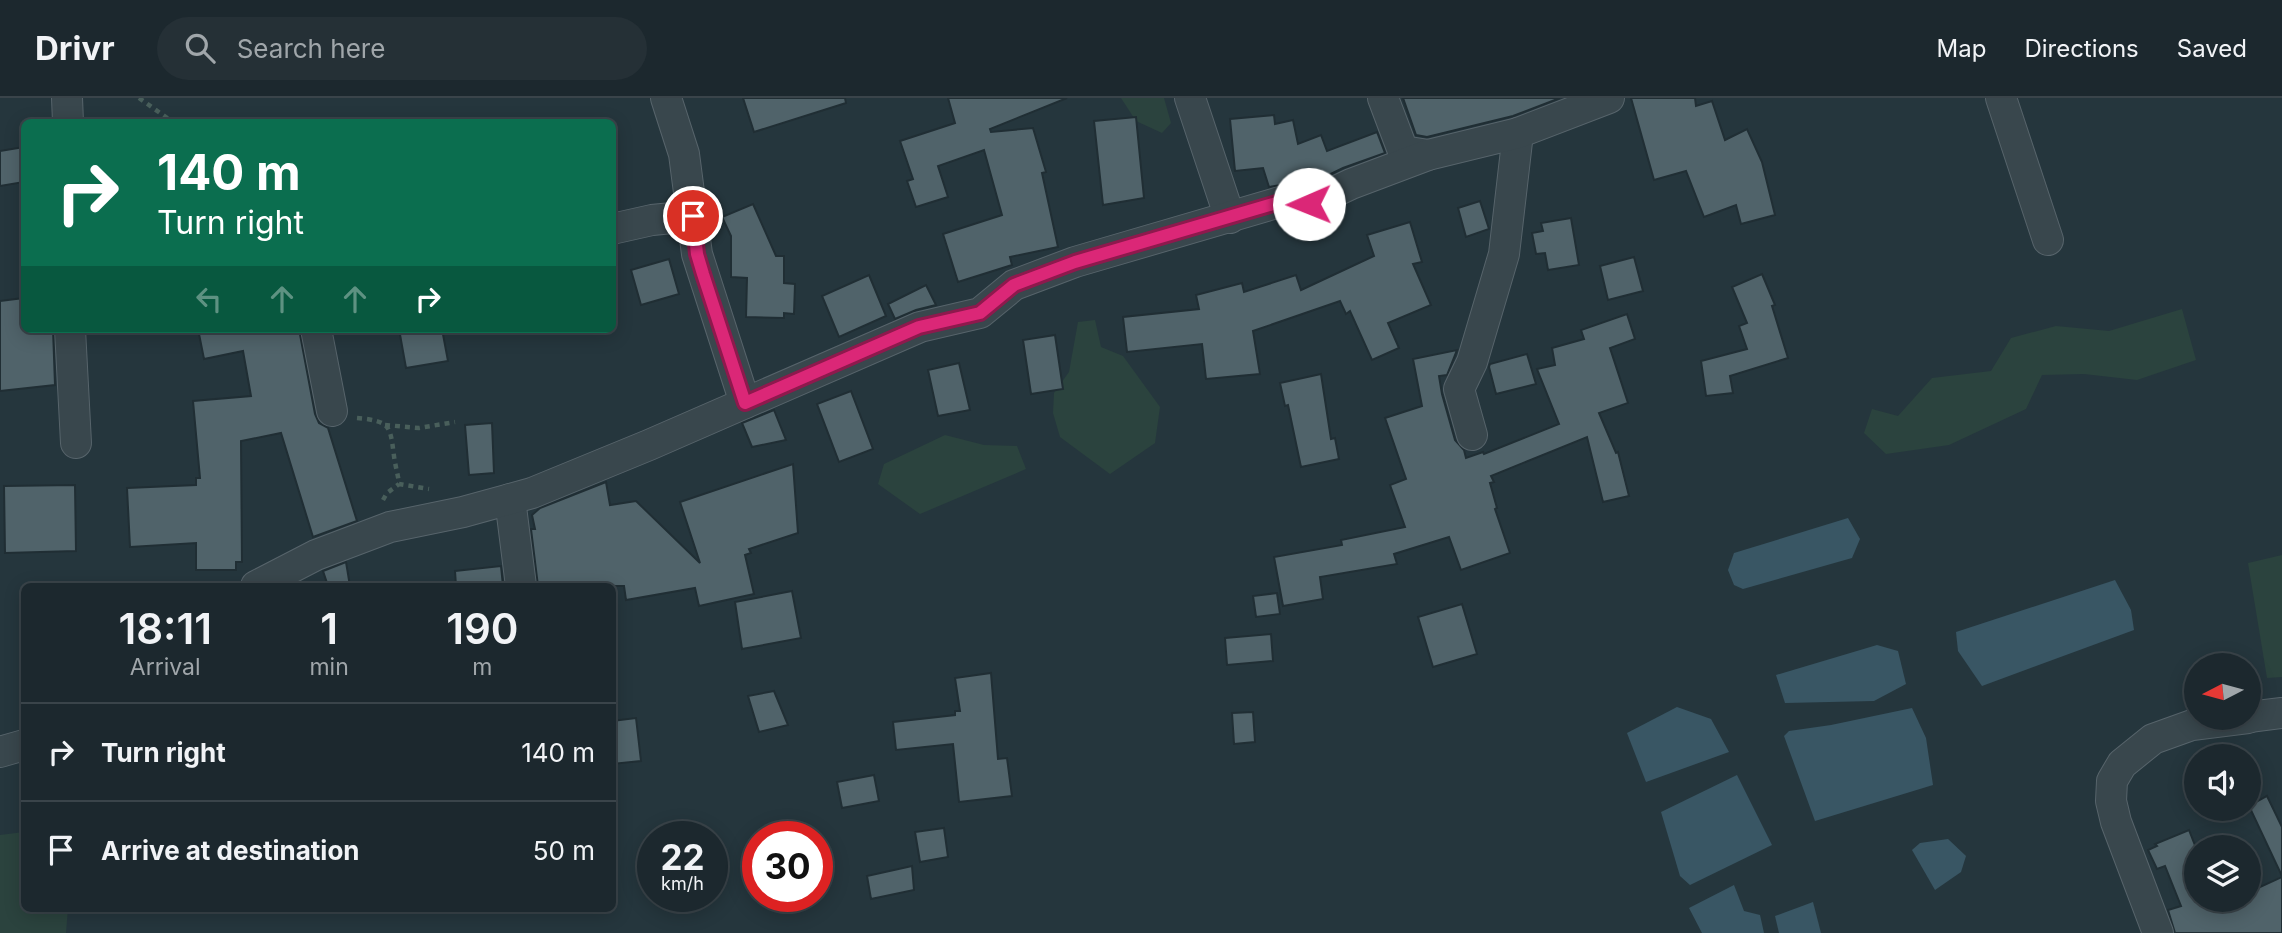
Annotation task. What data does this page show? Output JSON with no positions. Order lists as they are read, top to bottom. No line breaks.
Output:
{"north":"left","page":{"header":"Drivr","search":"Search here","nav":["Map","Directions","Saved"],"turn":["140 m","Turn right"],"eta":["18:11","Arrival","1","min","190","m"],"list":[{"name":"Turn right","value":"140 m"},{"name":"Arrive at destination","value":"50 m"}],"speed":"22 km/h","limit":"30"}}
